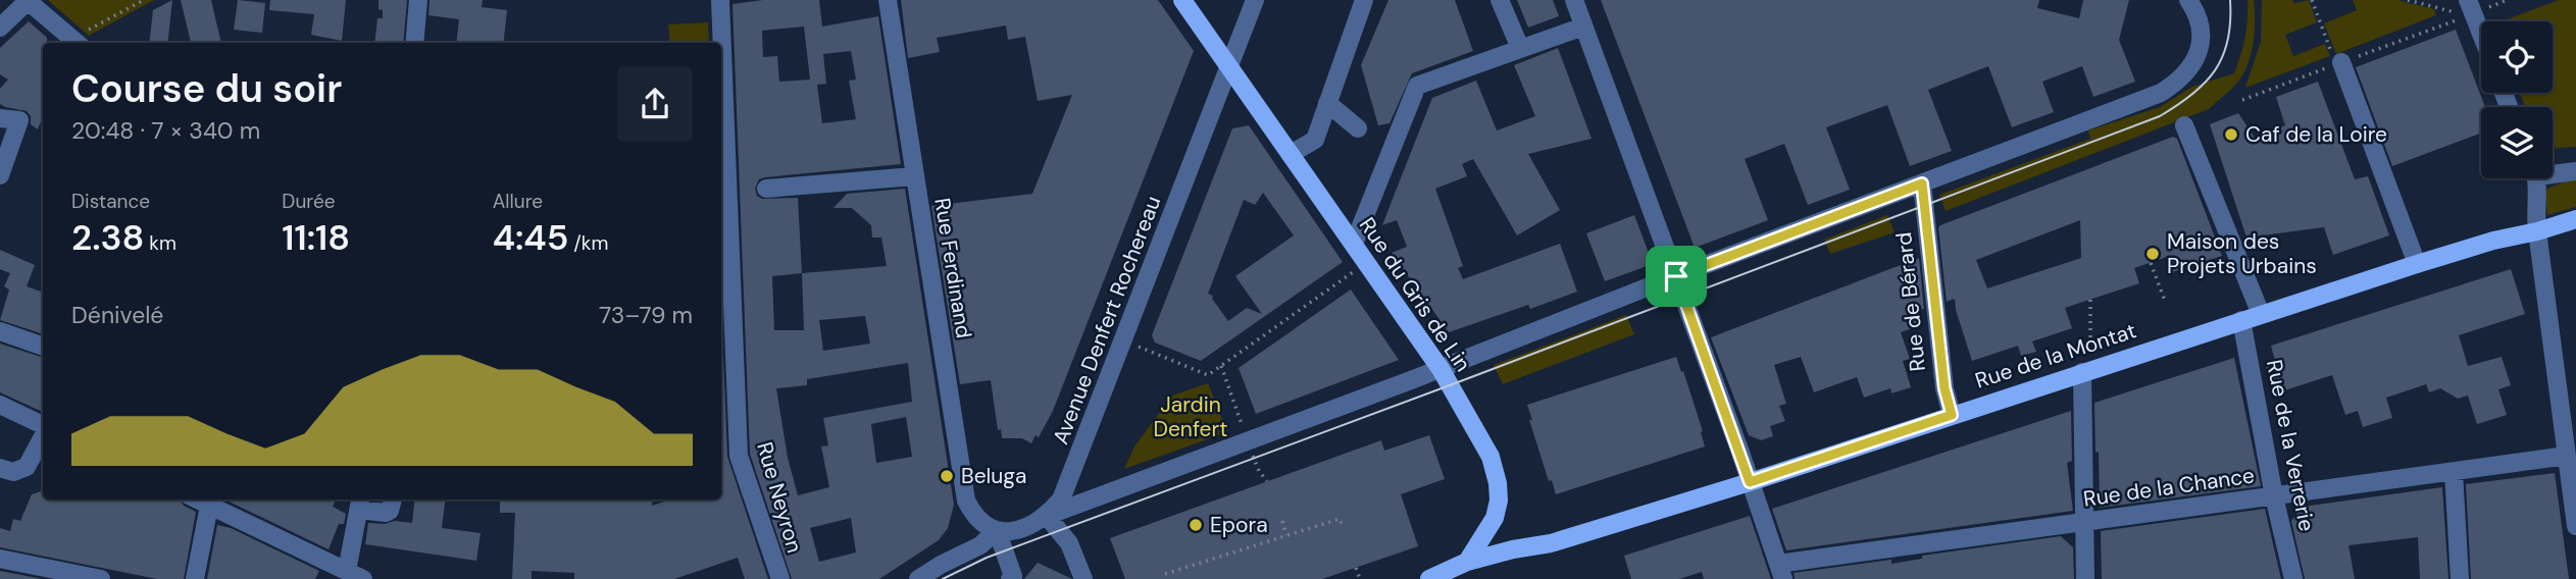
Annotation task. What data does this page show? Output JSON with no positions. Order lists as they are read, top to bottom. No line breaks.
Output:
{"streets":{"main road":["Rue du Gris de Lin","Rue de la Montat"],"street":["Rue Ferdinand","Rue de Bérard","Avenue Denfert Rochereau","Rue de la Verrerie","Rue de la Chance","Rue Neyron"]},"crossings":[["Rue du Gris de Lin","Avenue Denfert Rochereau"],["Rue du Gris de Lin","Rue de la Montat"],["Rue de Bérard","Rue de la Montat"],["Rue de la Montat","Rue de la Verrerie"],["Rue de la Verrerie","Rue de la Chance"]],"parks":["Jardin Denfert"],"places":["Caf de la Loire","Maison des Projets Urbains","Beluga","Epora"],"page":{"heading":["Course du soir","20:48 · 7 × 340 m"],"stats":[["Distance","2.38 km"],["Durée","11:18"],["Allure","4:45 /km"]],"chart":["Dénivelé","73–79 m"]}}
